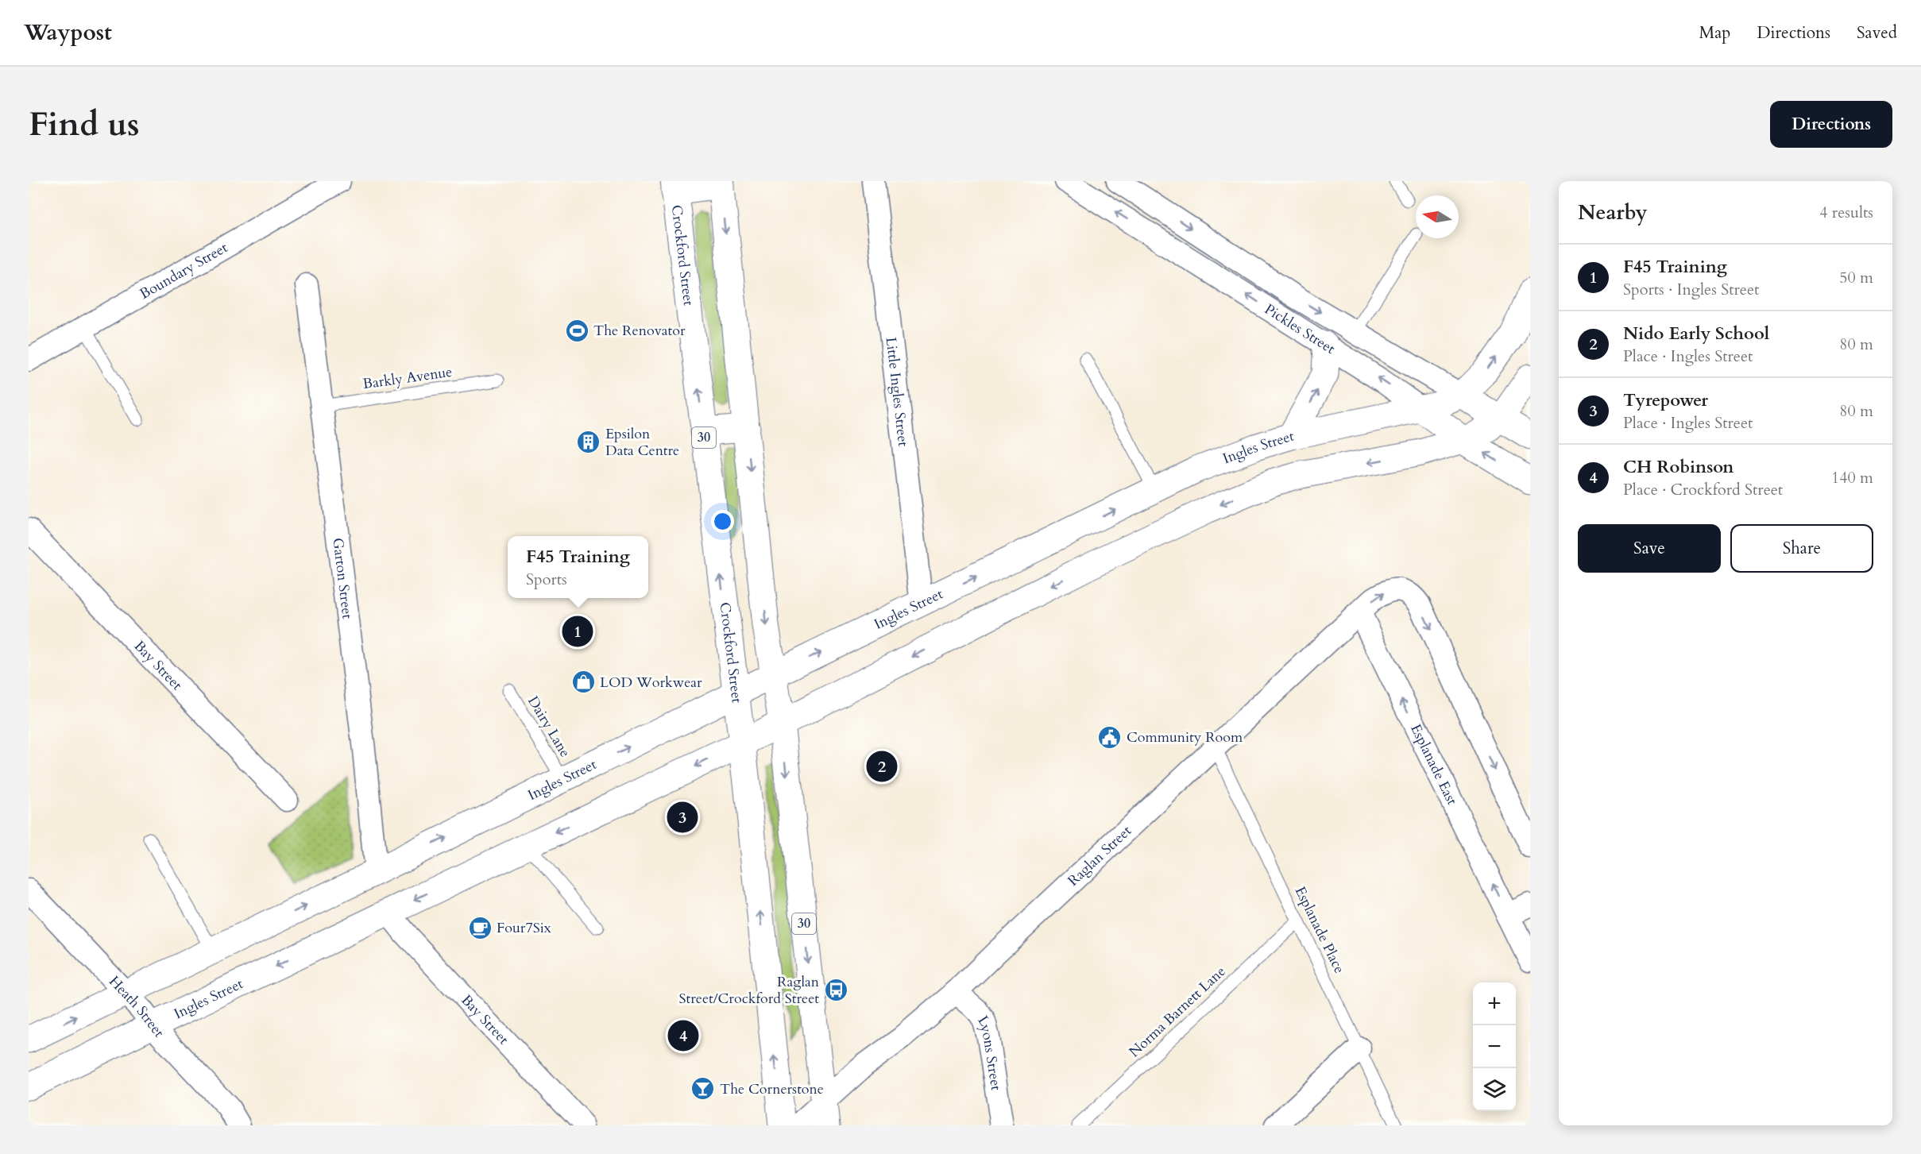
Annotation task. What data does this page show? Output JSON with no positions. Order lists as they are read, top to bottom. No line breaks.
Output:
{"streets":{"street":["Crockford Street","Boundary Street","Pickles Street","Little Ingles Street","30","Ingles Street","Garton Street","Bay Street","Esplanade East","Raglan Street","Heath Street","Lyons Street"],"lane":["Barkly Avenue","Dairy Lane","Esplanade Place","Norma Barnett Lane"]},"crossings":[["Crockford Street","Ingles Street"],["Pickles Street","Ingles Street"],["Barkly Avenue","Garton Street"],["Little Ingles Street","Ingles Street"],["30","Ingles Street"],["30","Raglan Street"],["Ingles Street","Garton Street"],["Ingles Street","Bay Street"],["Ingles Street","Dairy Lane"],["Ingles Street","Heath Street"],["Esplanade East","Raglan Street"],["Raglan Street","Esplanade Place"],["Raglan Street","Lyons Street"],["Esplanade Place","Norma Barnett Lane"]],"one_way":["Esplanade East"],"places":{"sports":["The Renovator"],"building":["Epsilon Data Centre"],"shop":["LOD Workwear"],"public building":["Community Room"],"cafe":["Four7Six"],"bus stop":["Raglan Street/Crockford Street"],"bar":["The Cornerstone"]},"north":"left","page":{"header":"Waypost","nav":["Map","Directions","Saved"],"buttons":["Directions",["Save","Share"]],"title":"Find us","heading":["Nearby","4 results"],"list":[{"mark":"1","name":"F45 Training","note":"Sports · Ingles Street","value":"50 m"},{"mark":"2","name":"Nido Early School","note":"Place · Ingles Street","value":"80 m"},{"mark":"3","name":"Tyrepower","note":"Place · Ingles Street","value":"80 m"},{"mark":"4","name":"CH Robinson","note":"Place · Crockford Street","value":"140 m"}],"popup":["F45 Training","Sports"],"pins":["1","2","3","4"],"map_buttons":["+","−"]}}
